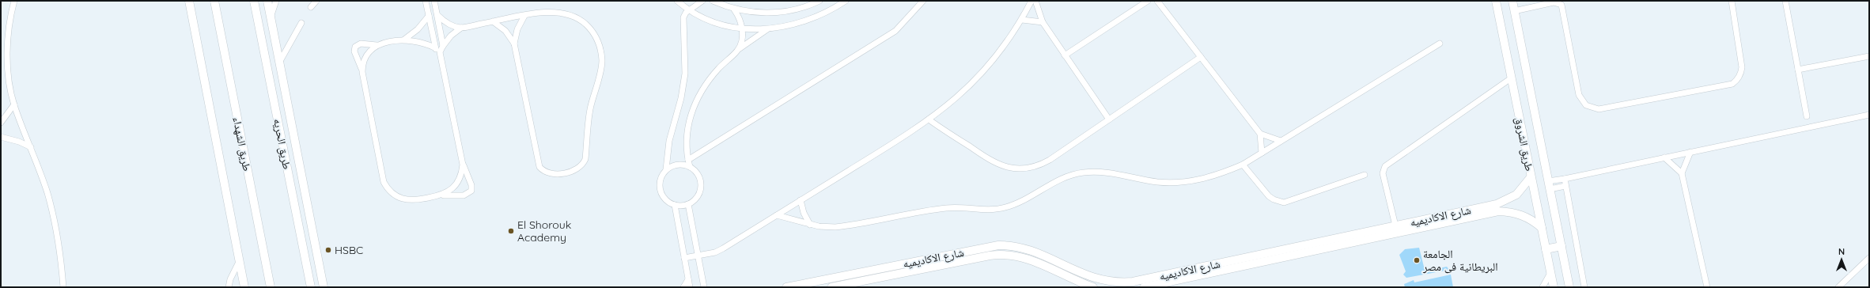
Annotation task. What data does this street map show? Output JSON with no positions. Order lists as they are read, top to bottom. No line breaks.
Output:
{"streets":{"street":["طريق الشهداء","طريق الحريه","طريق الشروق","شارع الاكاديميه"]},"crossings":[["طريق الشروق","شارع الاكاديميه"]],"places":["El Shorouk Academy","HSBC","الجامعة البريطانية فى مصر"],"north":"top"}
